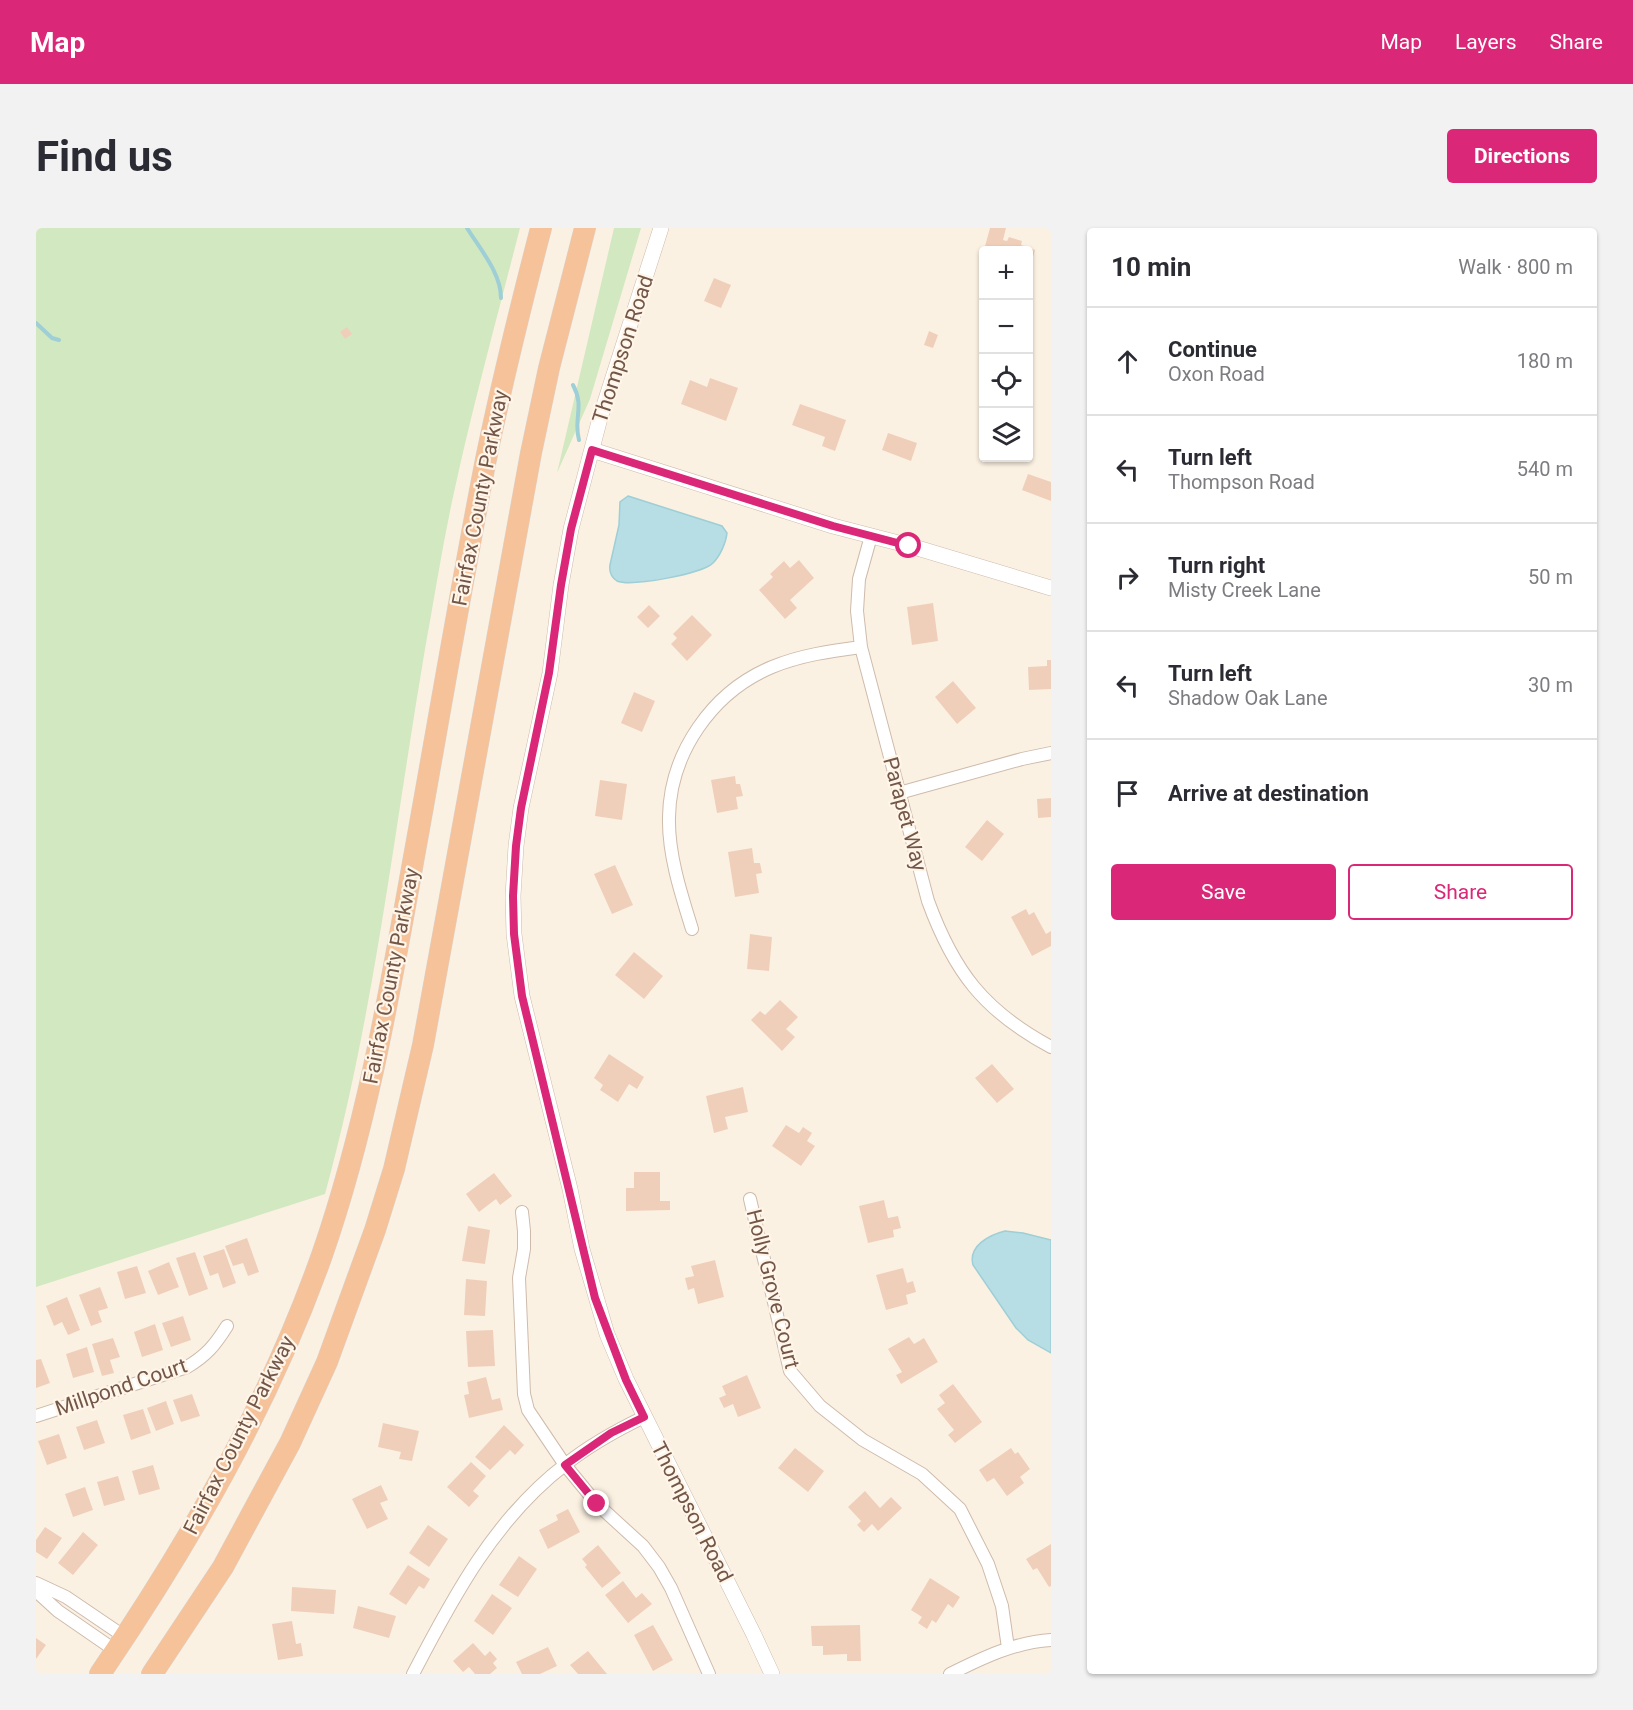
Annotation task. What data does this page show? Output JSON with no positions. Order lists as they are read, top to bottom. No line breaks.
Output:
{"streets":{"highway":["Fairfax County Parkway"],"street":["Thompson Road","Parapet Way","Holly Grove Court","Millpond Court"]},"page":{"header":"Map","nav":["Map","Layers","Share"],"buttons":["Directions",["Save","Share"]],"title":"Find us","heading":["10 min","Walk · 800 m"],"map_buttons":["+","−"],"list":[["Continue","Oxon Road","180 m"],["Turn left","Thompson Road","540 m"],["Turn right","Misty Creek Lane","50 m"],["Turn left","Shadow Oak Lane","30 m"],"Arrive at destination"]}}
